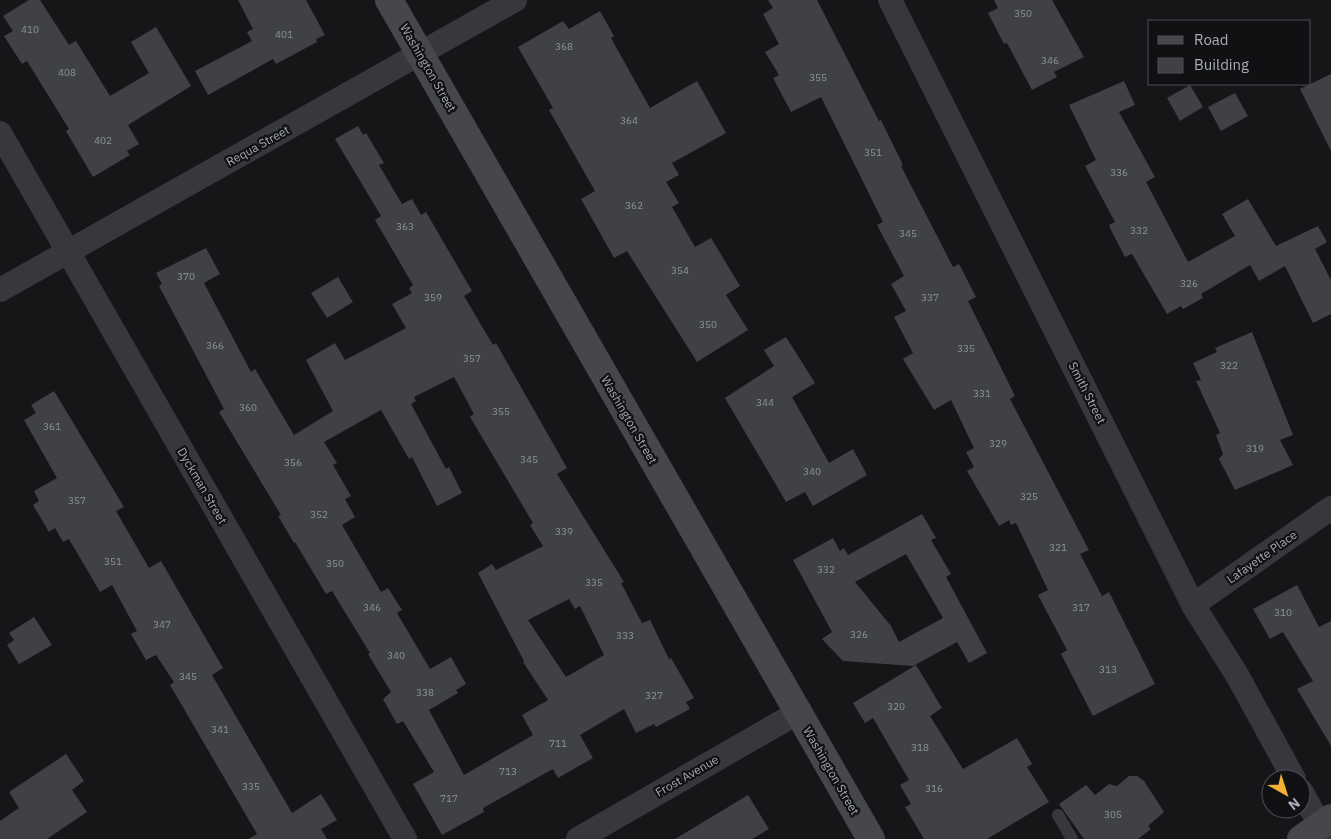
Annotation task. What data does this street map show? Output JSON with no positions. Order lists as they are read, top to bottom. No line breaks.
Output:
{"streets":{"street":["Washington Street","Requa Street","Smith Street","Dyckman Street","Lafayette Place","Frost Avenue"]},"crossings":[["Washington Street","Requa Street"],["Washington Street","Frost Avenue"],["Requa Street","Dyckman Street"],["Smith Street","Lafayette Place"]],"house_numbers":["350","410","401","368","346","408","355","364","402","351","336","362","363","332","345","354","370","326","359","337","350","366","335","357","322","331","344","360","355","361","329","319","345","356","340","325","357","352","339","321","351","350","332","335","346","317","310","347","326","333","340","313","345","338","327","320","341","711","318","713","335","316","717","305"],"legend":["Road","Building"],"north":"bottom right"}
